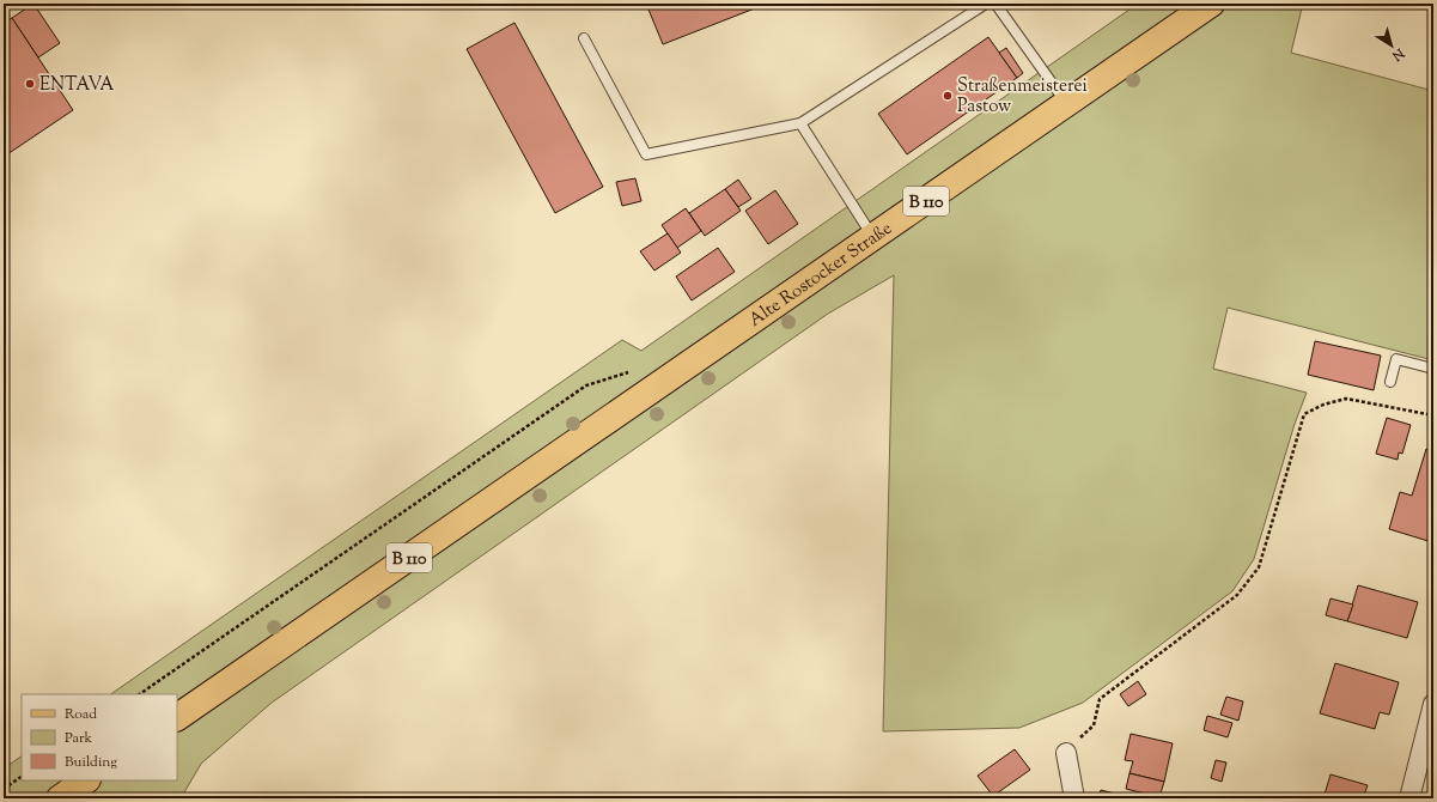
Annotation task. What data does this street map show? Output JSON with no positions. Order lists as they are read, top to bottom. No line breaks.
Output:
{"streets":{"main road":["B 110","Alte Rostocker Straße"]},"places":["ENTAVA","Straßenmeisterei Pastow"],"legend":["Road","Park","Building"],"north":"bottom right"}
